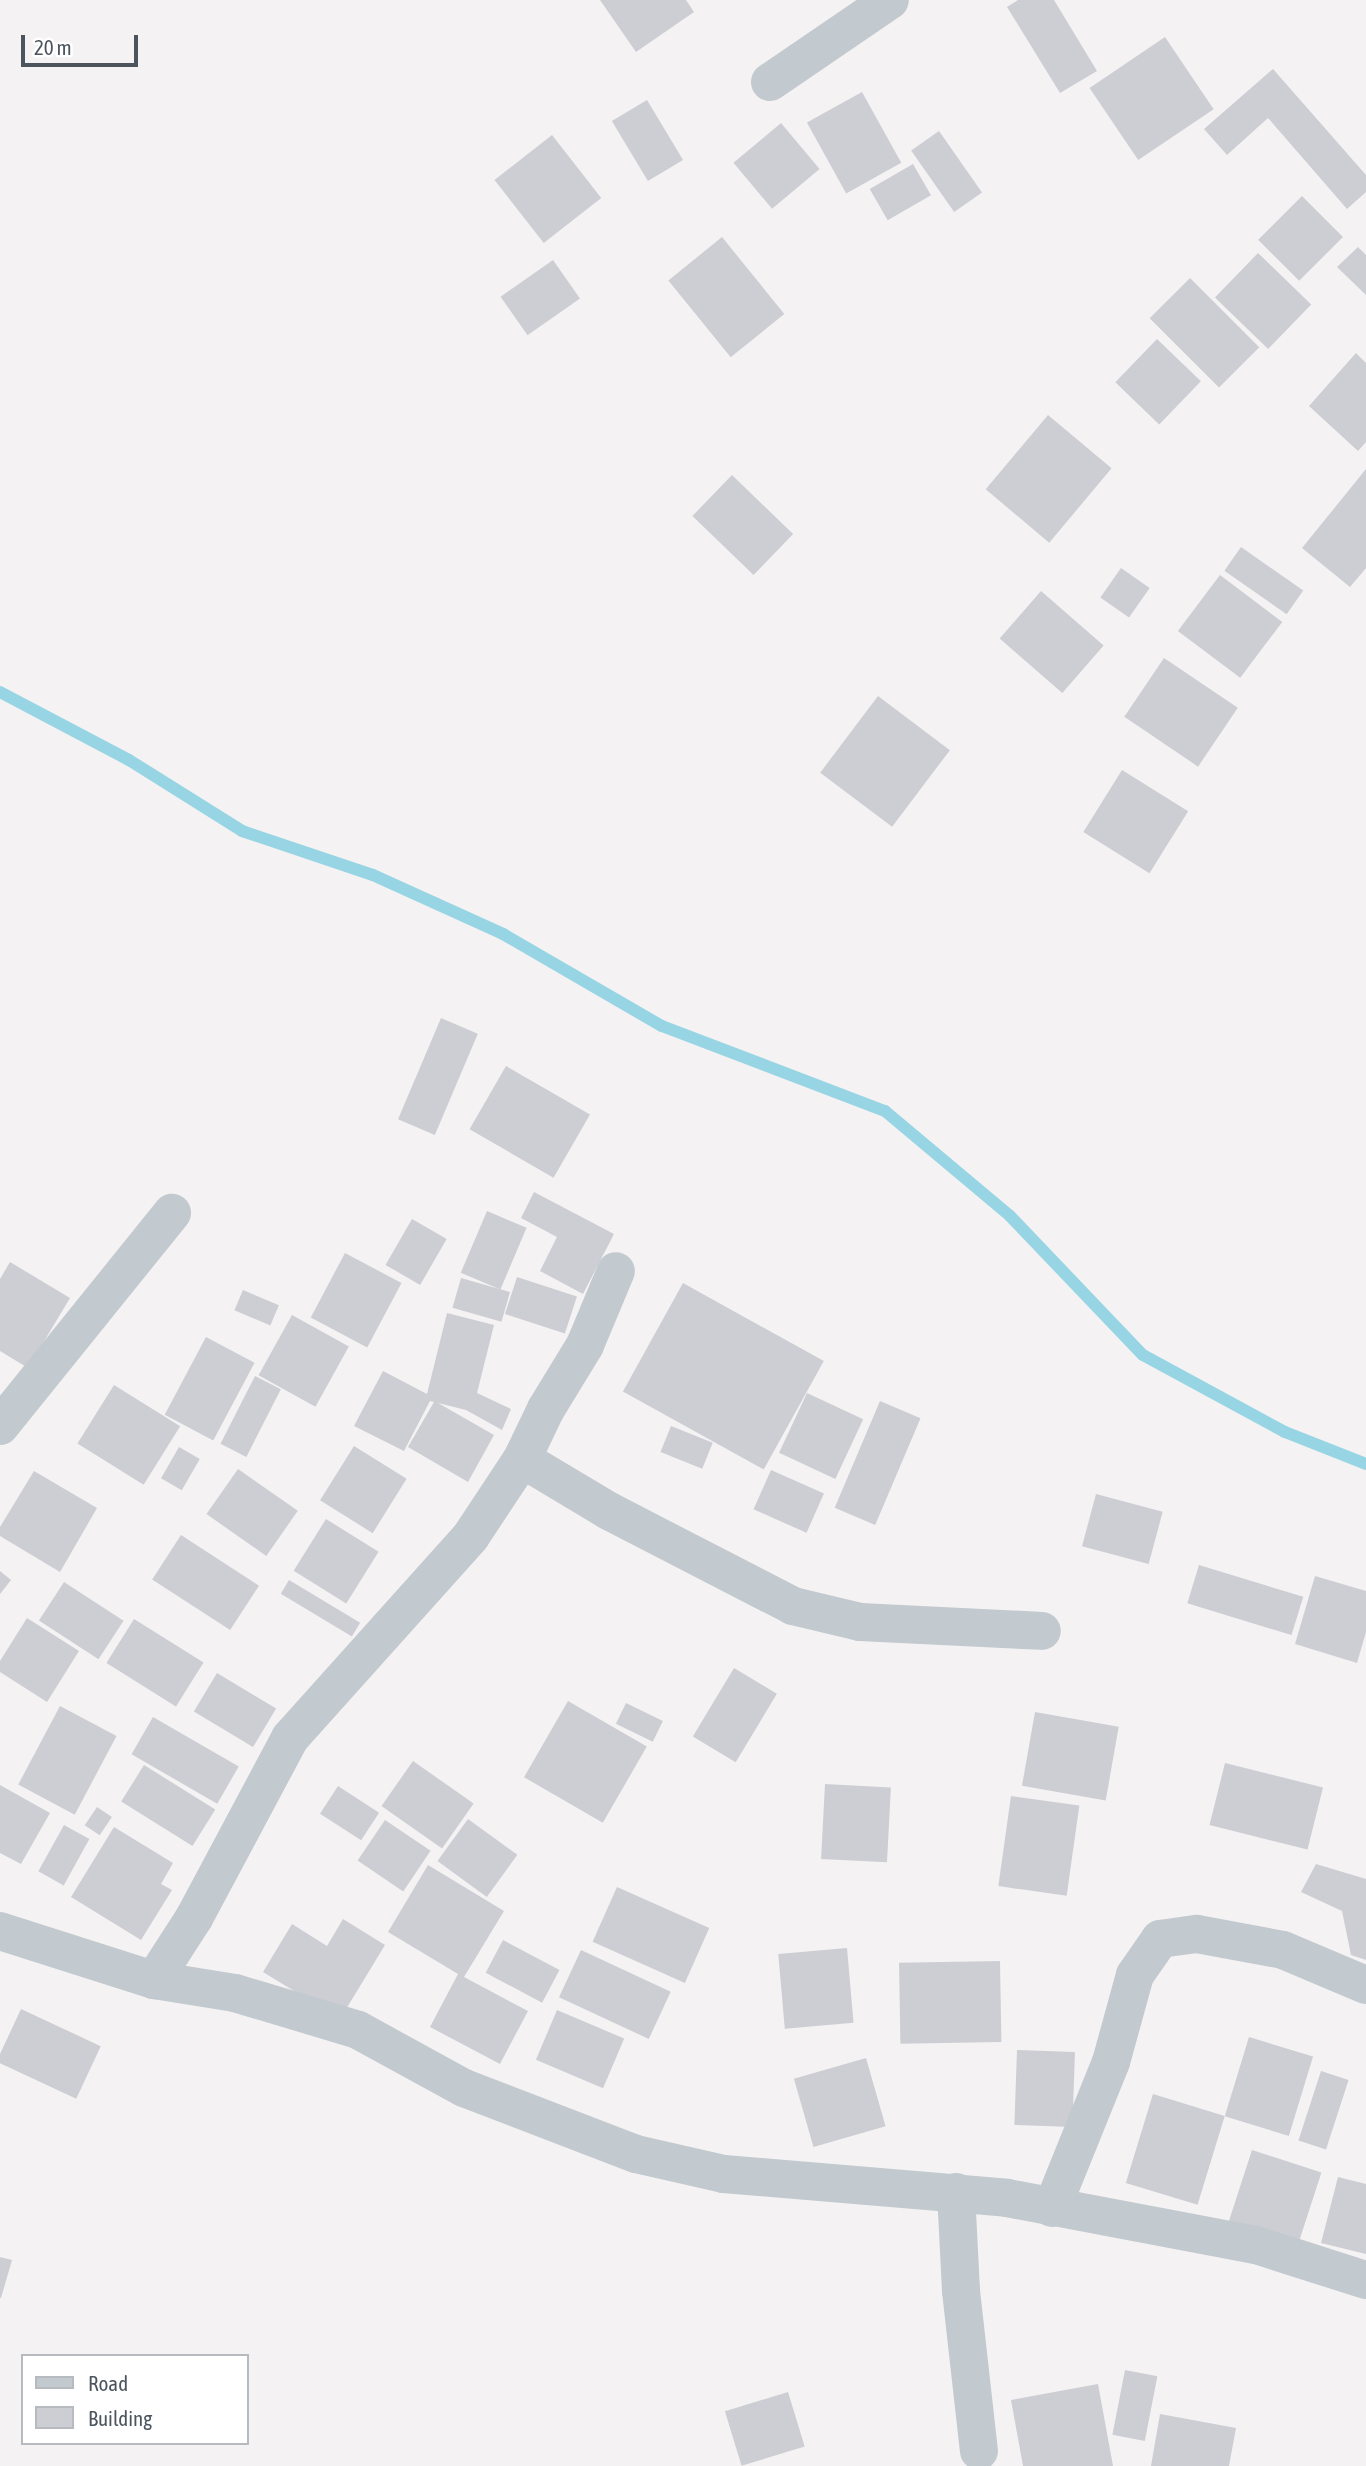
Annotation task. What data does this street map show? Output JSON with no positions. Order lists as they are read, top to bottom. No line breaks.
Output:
{"legend":["Road","Building"],"scale_bar":"20 m"}
